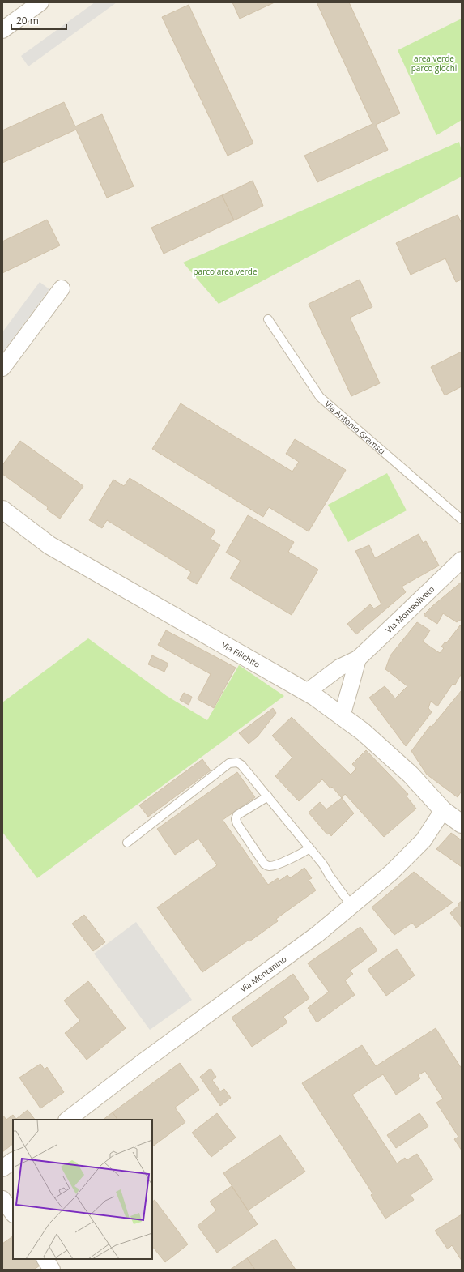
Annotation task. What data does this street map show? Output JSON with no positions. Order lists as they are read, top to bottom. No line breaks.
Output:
{"streets":{"street":["Via Monteoliveto","Via Filichito","Via Montanino"],"lane":["Via Antonio Gramsci"]},"crossings":[["Via Monteoliveto","Via Filichito"],["Via Filichito","Via Montanino"]],"parks":["area verde parco giochi","parco area verde"],"scale_bar":"20 m"}
